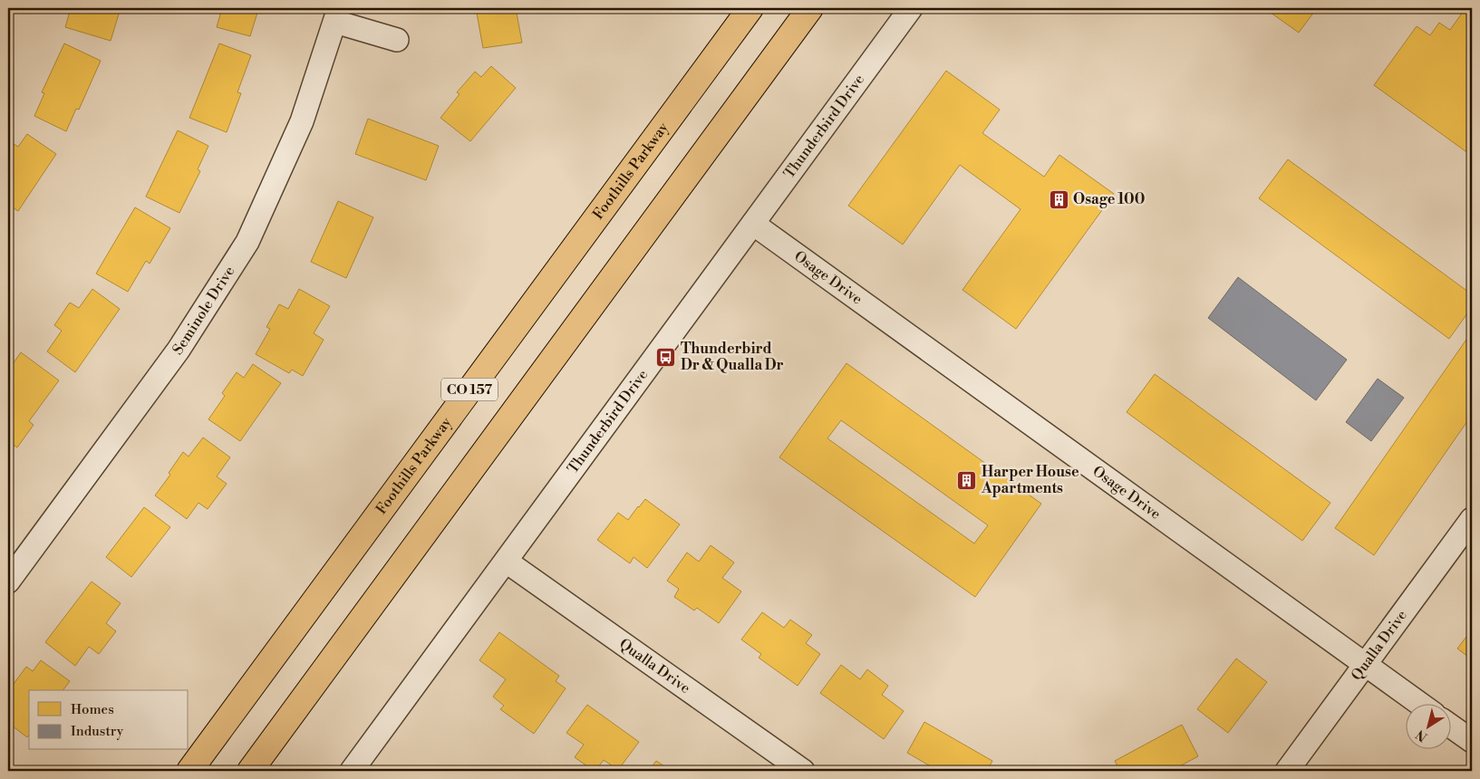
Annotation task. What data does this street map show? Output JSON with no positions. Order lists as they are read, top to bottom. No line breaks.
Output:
{"streets":{"highway":["Foothills Parkway","CO 157"],"street":["Thunderbird Drive","Osage Drive","Seminole Drive","Qualla Drive"]},"crossings":[["Thunderbird Drive","Osage Drive"],["Thunderbird Drive","Qualla Drive"],["Osage Drive","Qualla Drive"]],"places":{"building":["Osage 100","Harper House Apartments"],"bus stop":["Thunderbird Dr & Qualla Dr"]},"legend":["Homes","Industry"],"north":"bottom left"}
